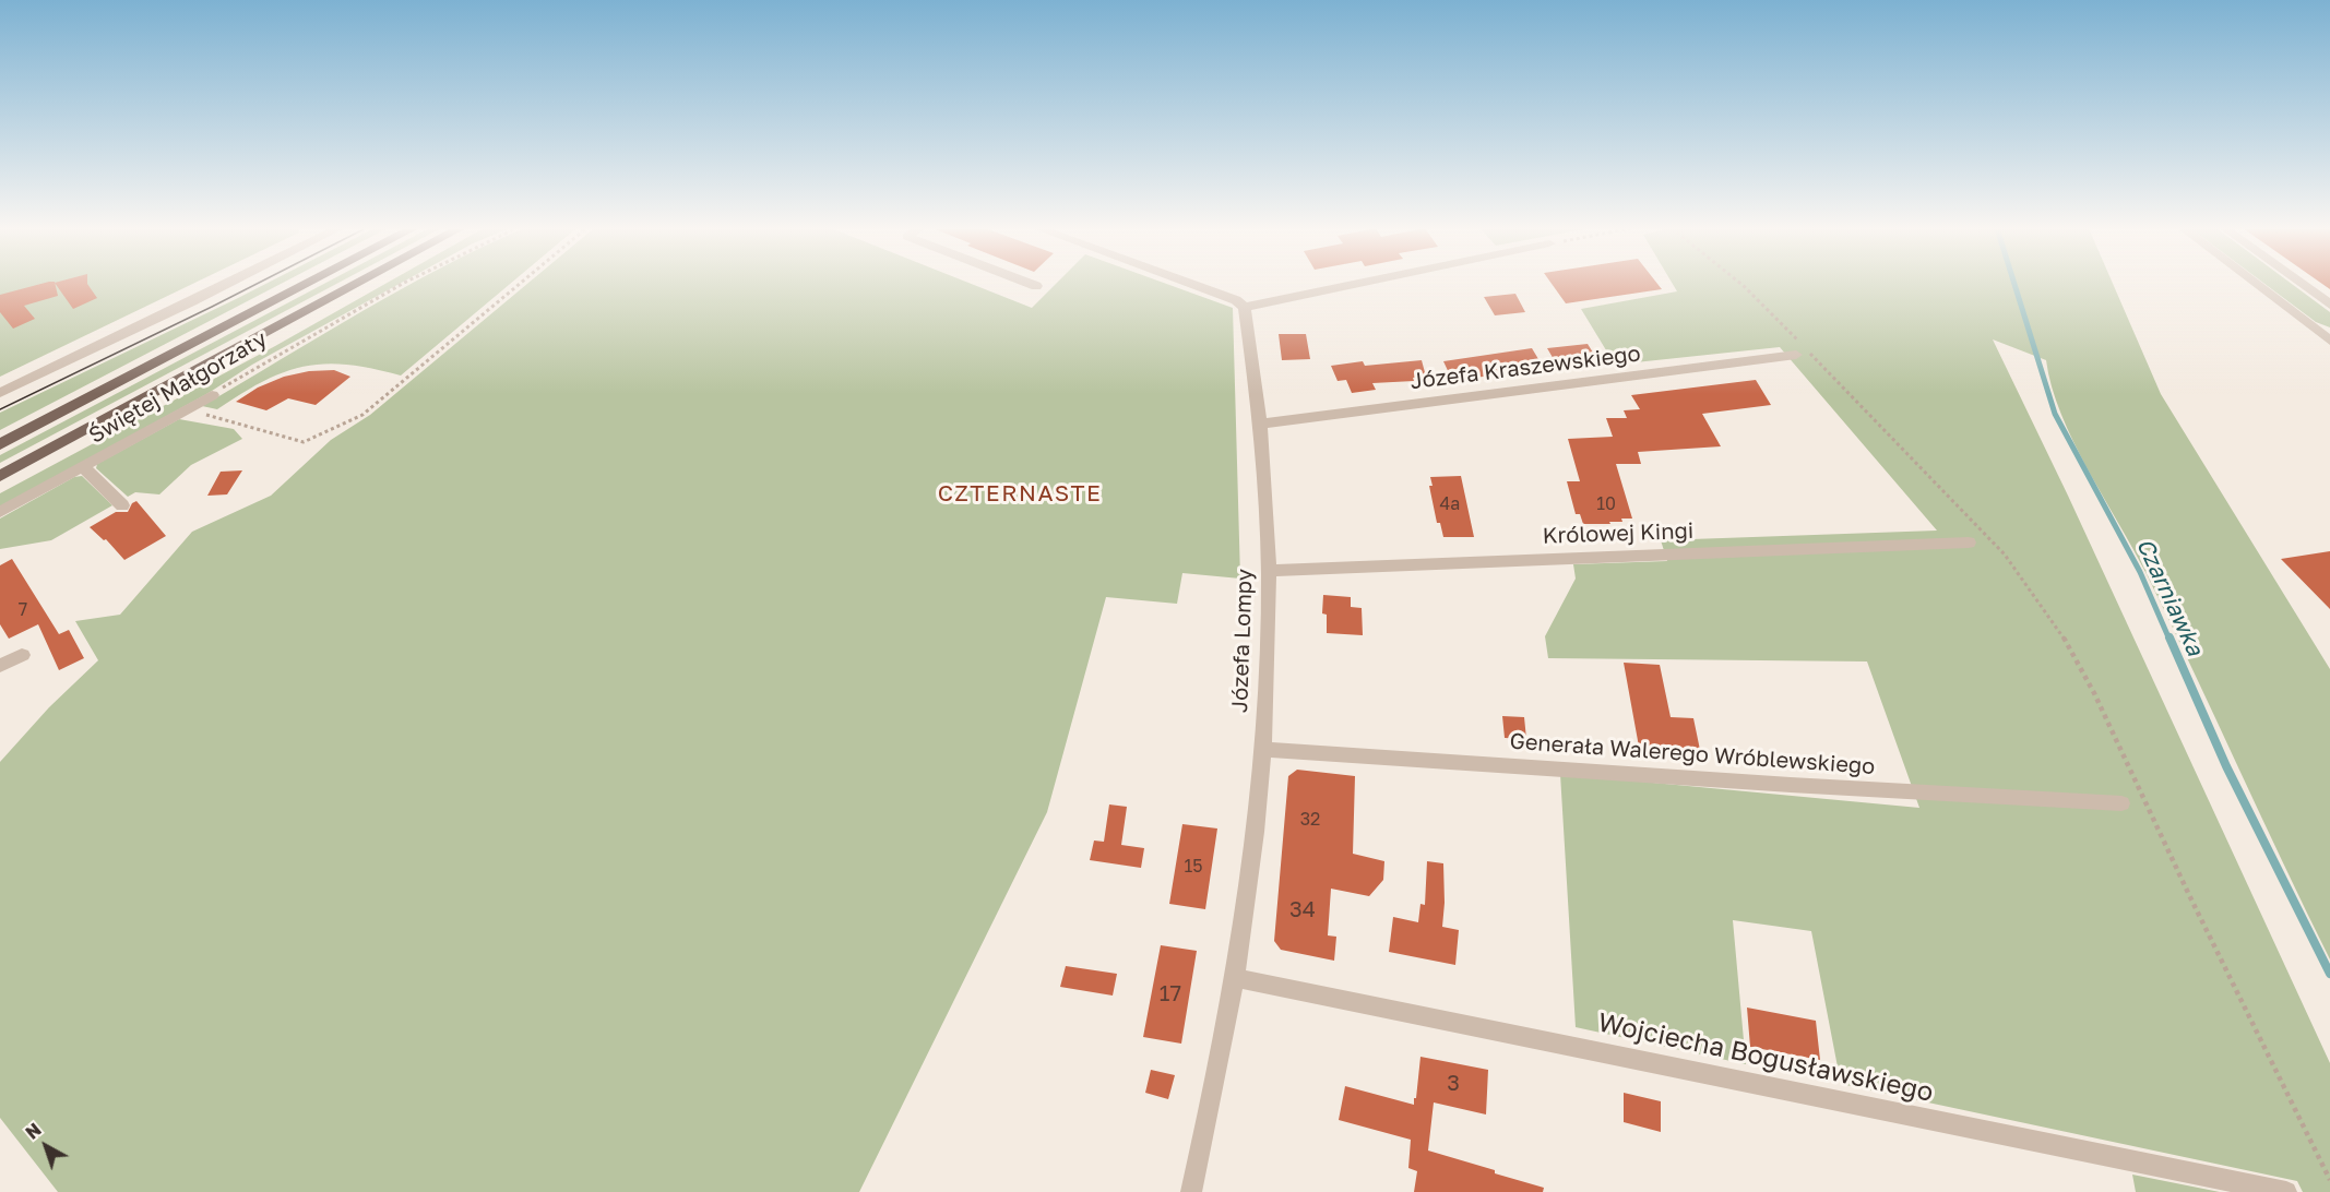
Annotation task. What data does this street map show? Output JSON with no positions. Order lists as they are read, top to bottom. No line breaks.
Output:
{"streets":{"street":["Józefa Kraszewskiego","Świętej Małgorzaty","Królowej Kingi","Józefa Lompy","Generała Walerego Wróblewskiego","Wojciecha Bogusławskiego"]},"crossings":[["Józefa Kraszewskiego","Józefa Lompy"],["Królowej Kingi","Józefa Lompy"],["Józefa Lompy","Generała Walerego Wróblewskiego"],["Józefa Lompy","Wojciecha Bogusławskiego"]],"districts":["CZTERNASTE"],"water":["Czarniawka"],"house_numbers":["4a","10","7","32","15","34","17","3"],"north":"top left"}
